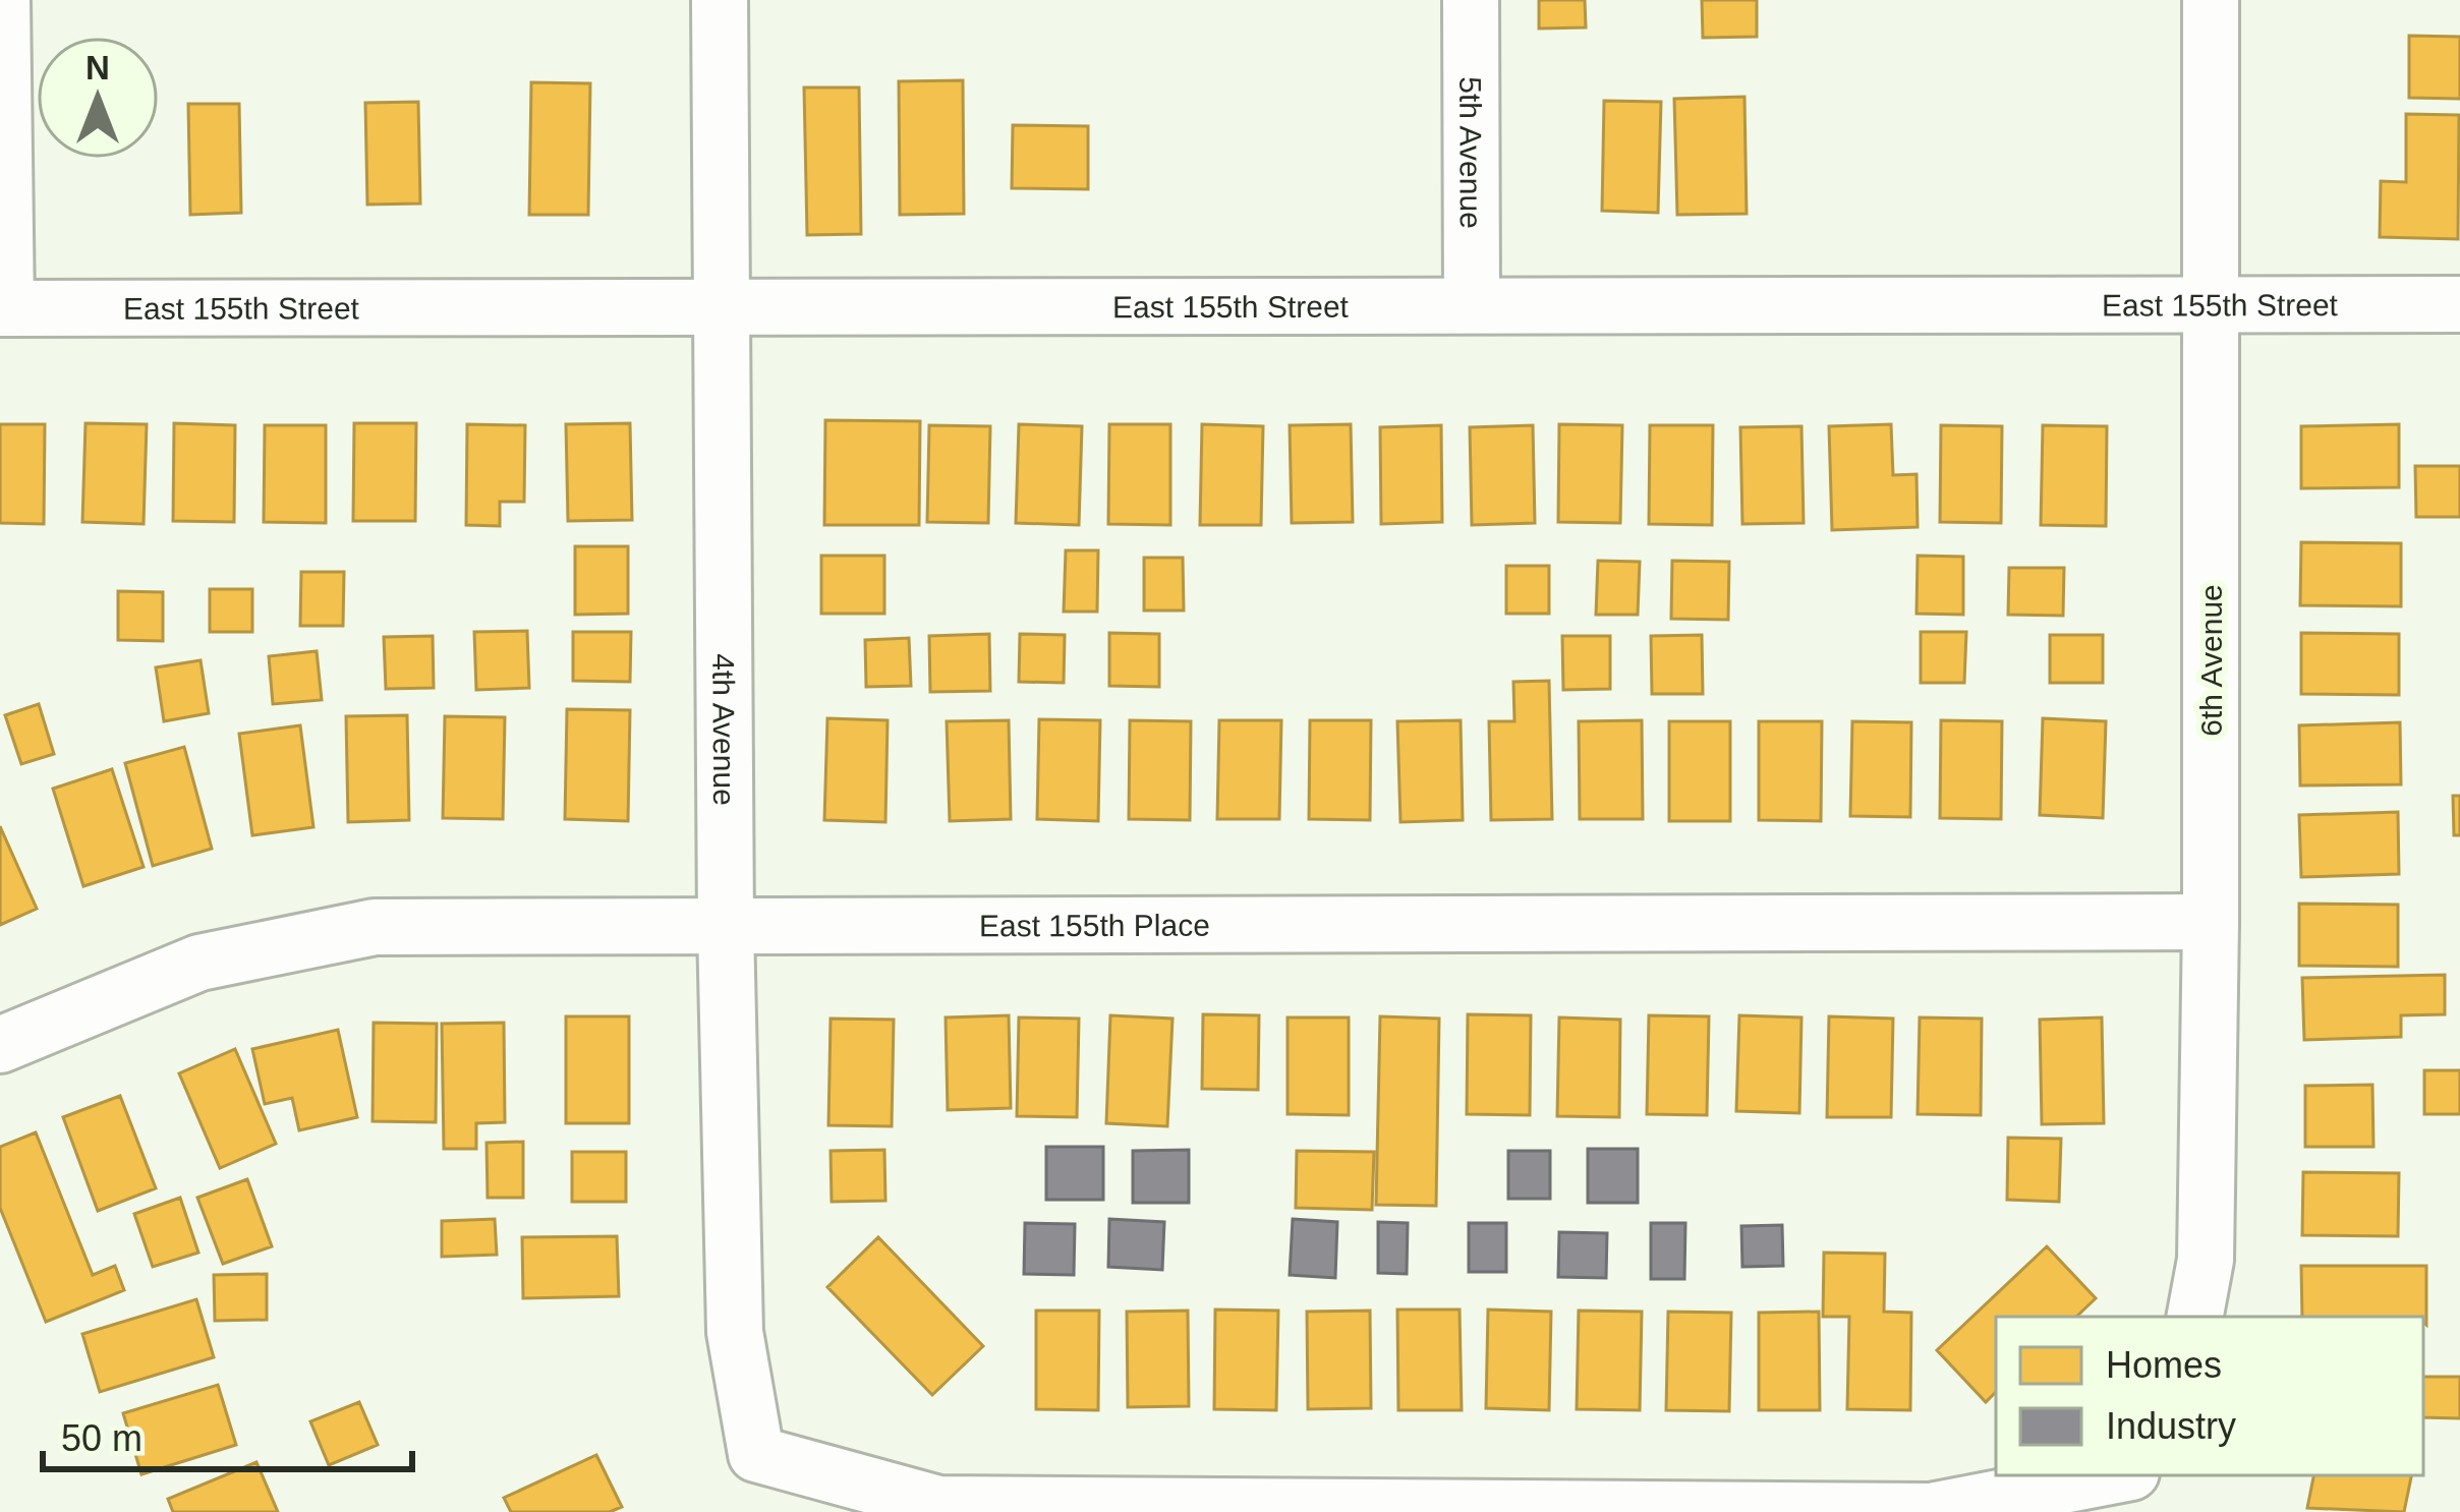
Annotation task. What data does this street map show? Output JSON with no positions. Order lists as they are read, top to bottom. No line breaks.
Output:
{"streets":{"street":["5th Avenue","East 155th Street","6th Avenue","4th Avenue","East 155th Place"]},"crossings":[["5th Avenue","East 155th Street"],["East 155th Street","6th Avenue"],["East 155th Street","4th Avenue"],["6th Avenue","East 155th Place"],["4th Avenue","East 155th Place"]],"legend":["Homes","Industry"],"scale_bar":"50 m","north":"top"}
